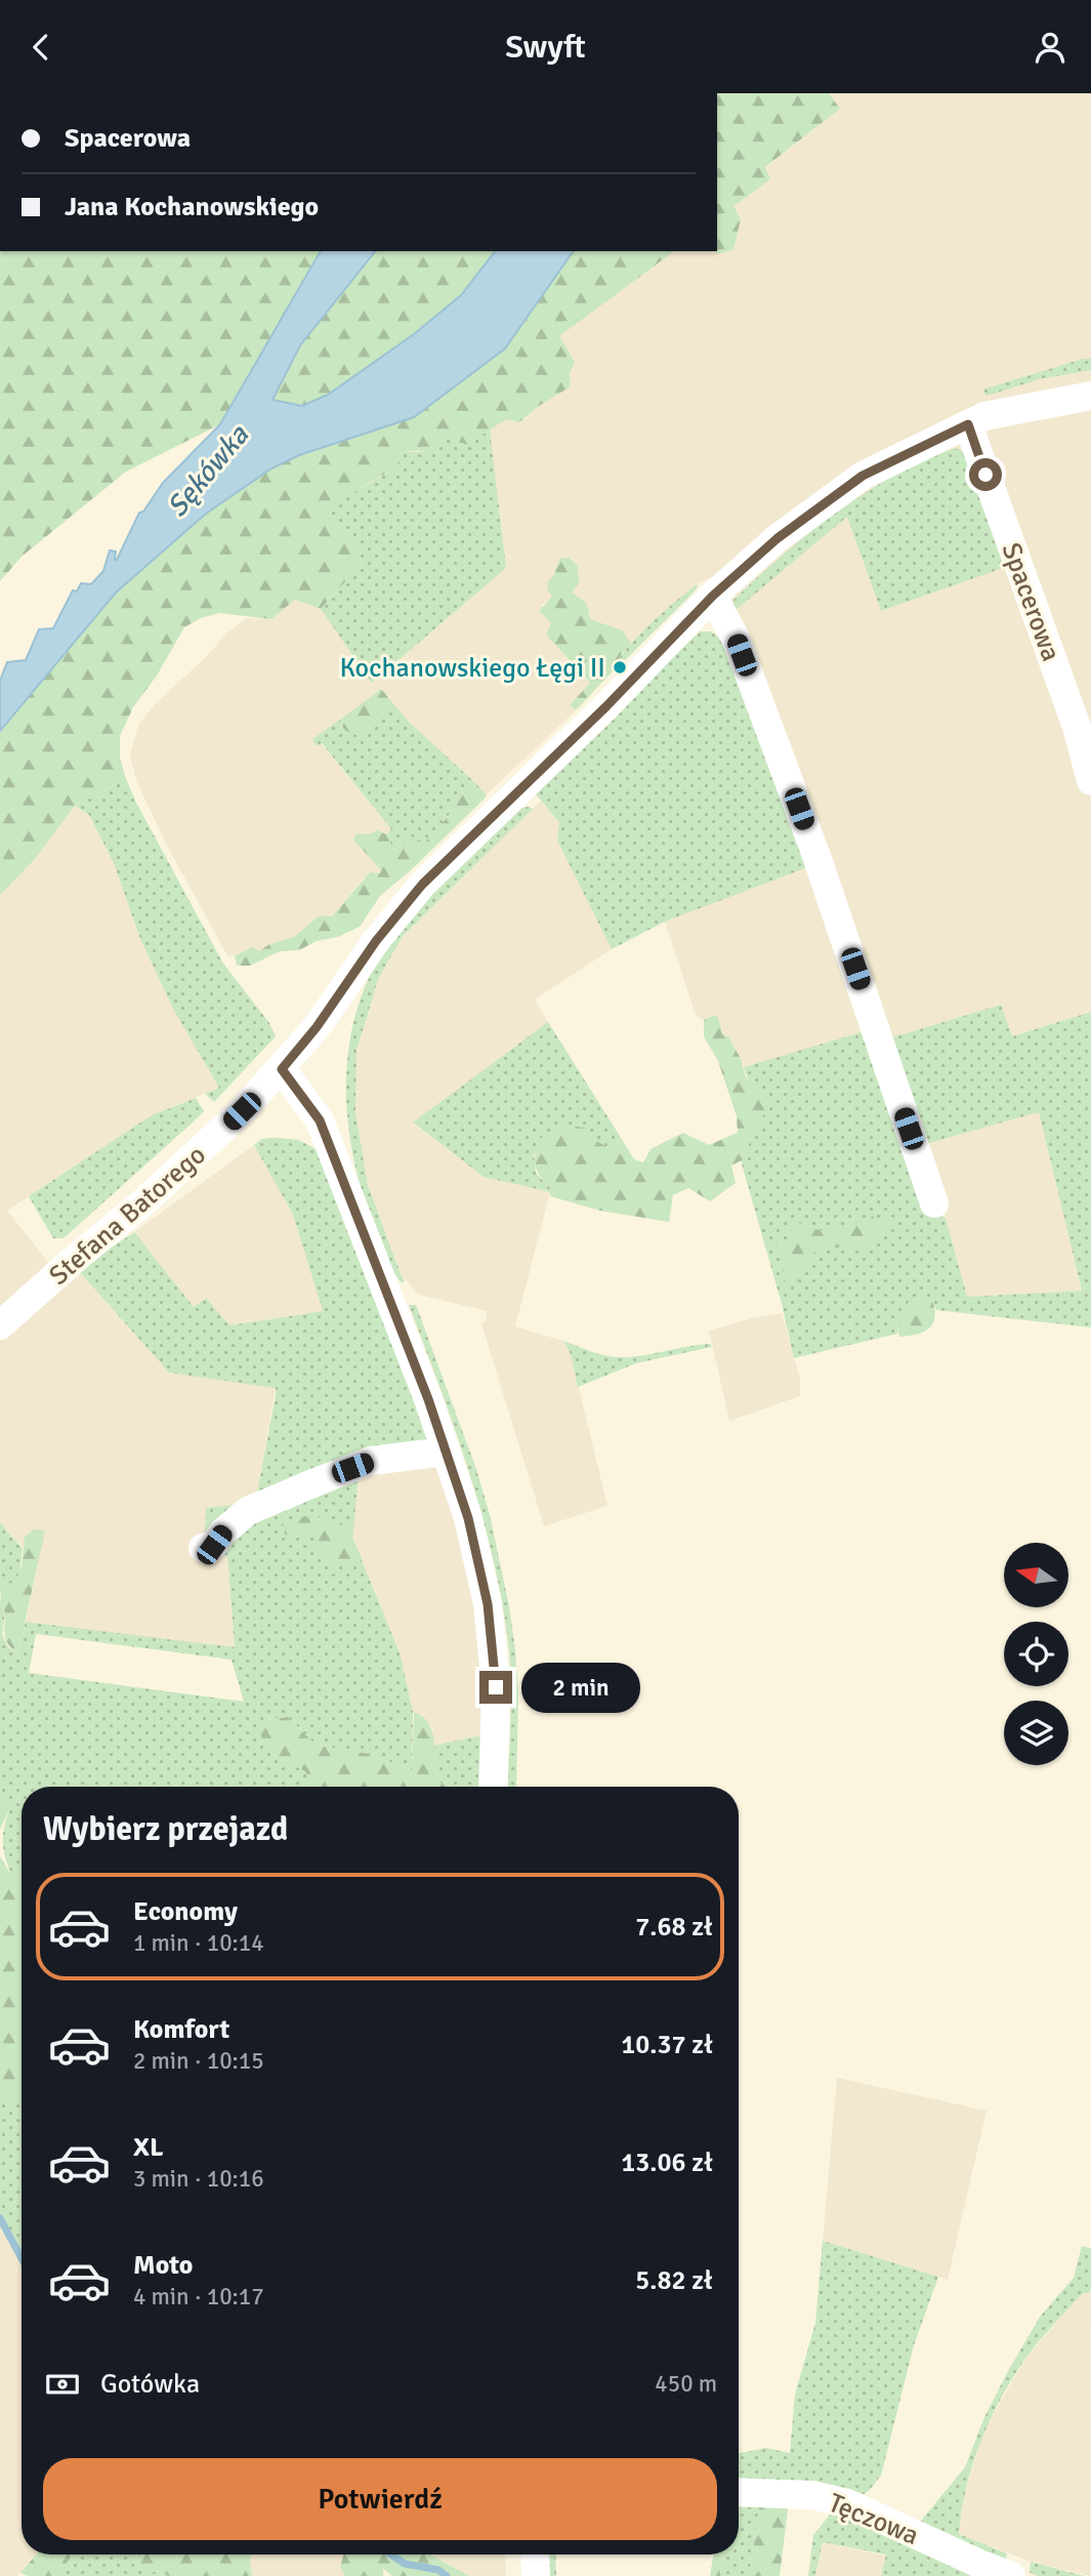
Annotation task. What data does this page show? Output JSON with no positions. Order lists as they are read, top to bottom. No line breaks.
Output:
{"streets":{"street":["Spacerowa","Stefana Batorego","Tęczowa"]},"crossings":[["Spacerowa","Stefana Batorego"]],"water":["Sękówka"],"places":["Kochanowskiego Łęgi II"],"north":"left","page":{"header":"Swyft","banner":["Spacerowa","Jana Kochanowskiego"],"bubble":"2 min","heading":"Wybierz przejazd","list":[{"name":"Economy","note":"1 min · 10:14","value":"7.68 zł"},{"name":"Komfort","note":"2 min · 10:15","value":"10.37 zł"},{"name":"XL","note":"3 min · 10:16","value":"13.06 zł"},{"name":"Moto","note":"4 min · 10:17","value":"5.82 zł"}],"pay":["Gotówka","450 m"],"buttons":"Potwierdź"}}
